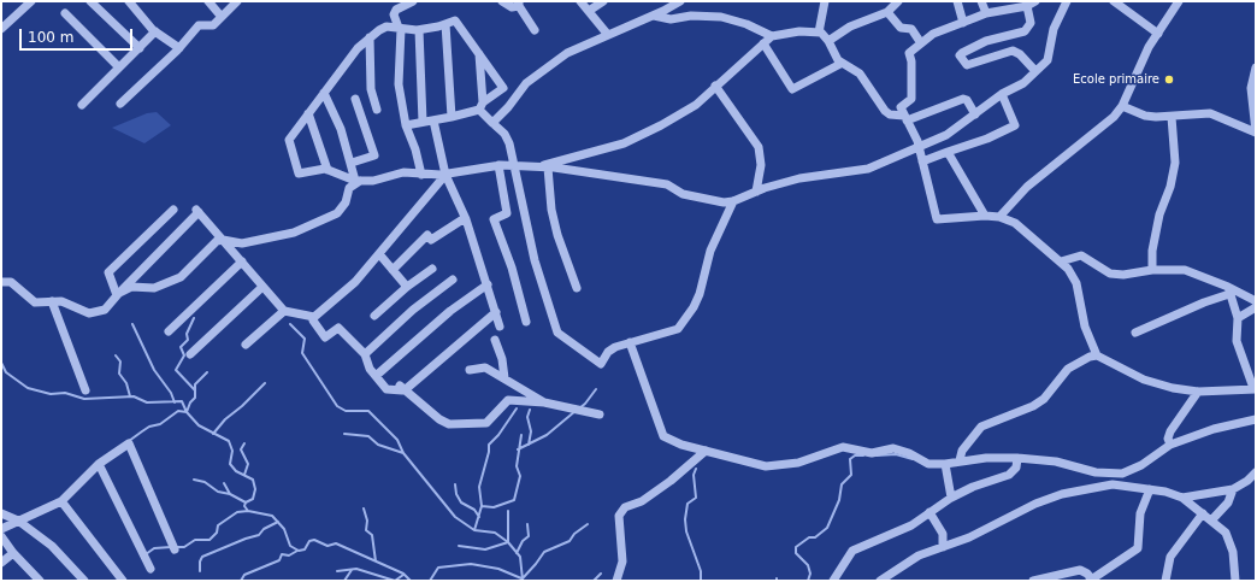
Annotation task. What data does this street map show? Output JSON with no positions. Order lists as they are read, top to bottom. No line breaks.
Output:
{"places":["Ecole primaire"],"scale_bar":"100 m"}
